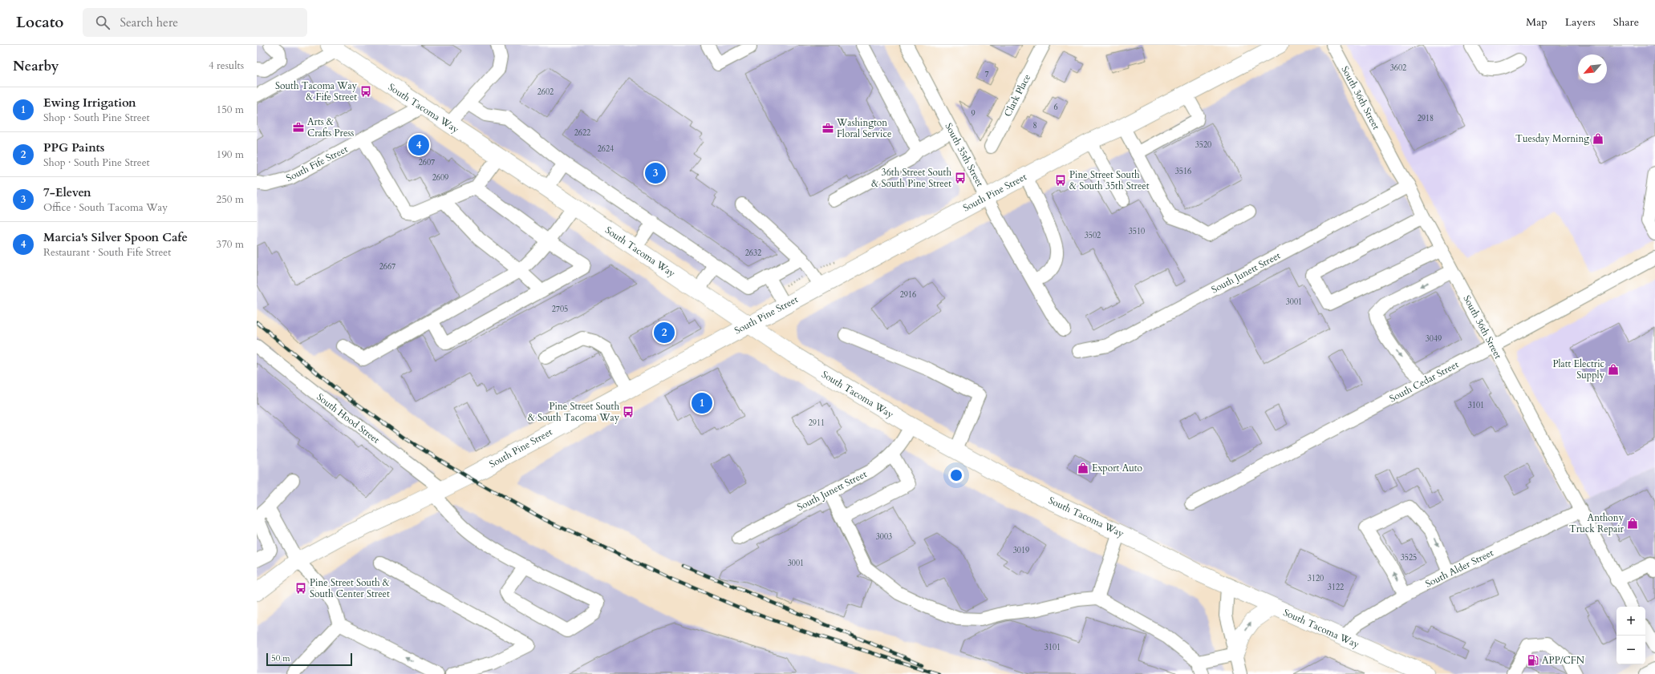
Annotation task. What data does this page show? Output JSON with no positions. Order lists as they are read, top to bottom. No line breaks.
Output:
{"streets":{"main road":["South Tacoma Way","South Pine Street"],"street":["Clark Place","South 36th Street","South 35th Street","South Fife Street","South Junett Street","South Cedar Street","South Hood Street","South Alder Street"]},"crossings":[["South 36th Street","South Junett Street"],["South 36th Street","South Cedar Street"],["South 36th Street","South Alder Street"],["South Tacoma Way","South Fife Street"],["South Tacoma Way","South Pine Street"],["South Tacoma Way","South Junett Street"],["South Tacoma Way","South Alder Street"],["South 35th Street","South Pine Street"],["South Pine Street","South Hood Street"]],"places":{"bus stop":["South Tacoma Way & Fife Street","36th Street South & South Pine Street","Pine Street South & South 35th Street","Pine Street South & South Tacoma Way","Pine Street South & South Center Street"],"office":["Arts & Crafts Press","Washington Floral Service"],"shop":["Tuesday Morning","Platt Electric Supply","Export Auto","Anthony Truck Repair"],"fuel station":["APP/CFN"]},"house_numbers":["3602","7","2602","6","9","2918","8","2622","3520","2624","2607","3516","2609","3510","3502","2632","2667","2916","3001","2705","3049","3101","2911","3003","3019","3525","3001","3120","3122","3101"],"scale_bar":"50 m","north":"bottom left","page":{"header":"Locato","search":"Search here","nav":["Map","Layers","Share"],"heading":["Nearby","4 results"],"list":[{"mark":"1","name":"Ewing Irrigation","note":"Shop · South Pine Street","value":"150 m"},{"mark":"2","name":"PPG Paints","note":"Shop · South Pine Street","value":"190 m"},{"mark":"3","name":"7-Eleven","note":"Office · South Tacoma Way","value":"250 m"},{"mark":"4","name":"Marcia's Silver Spoon Cafe","note":"Restaurant · South Fife Street","value":"370 m"}],"pins":["4","3","2","1"],"map_buttons":["+","−"],"scale":"50 m"}}
